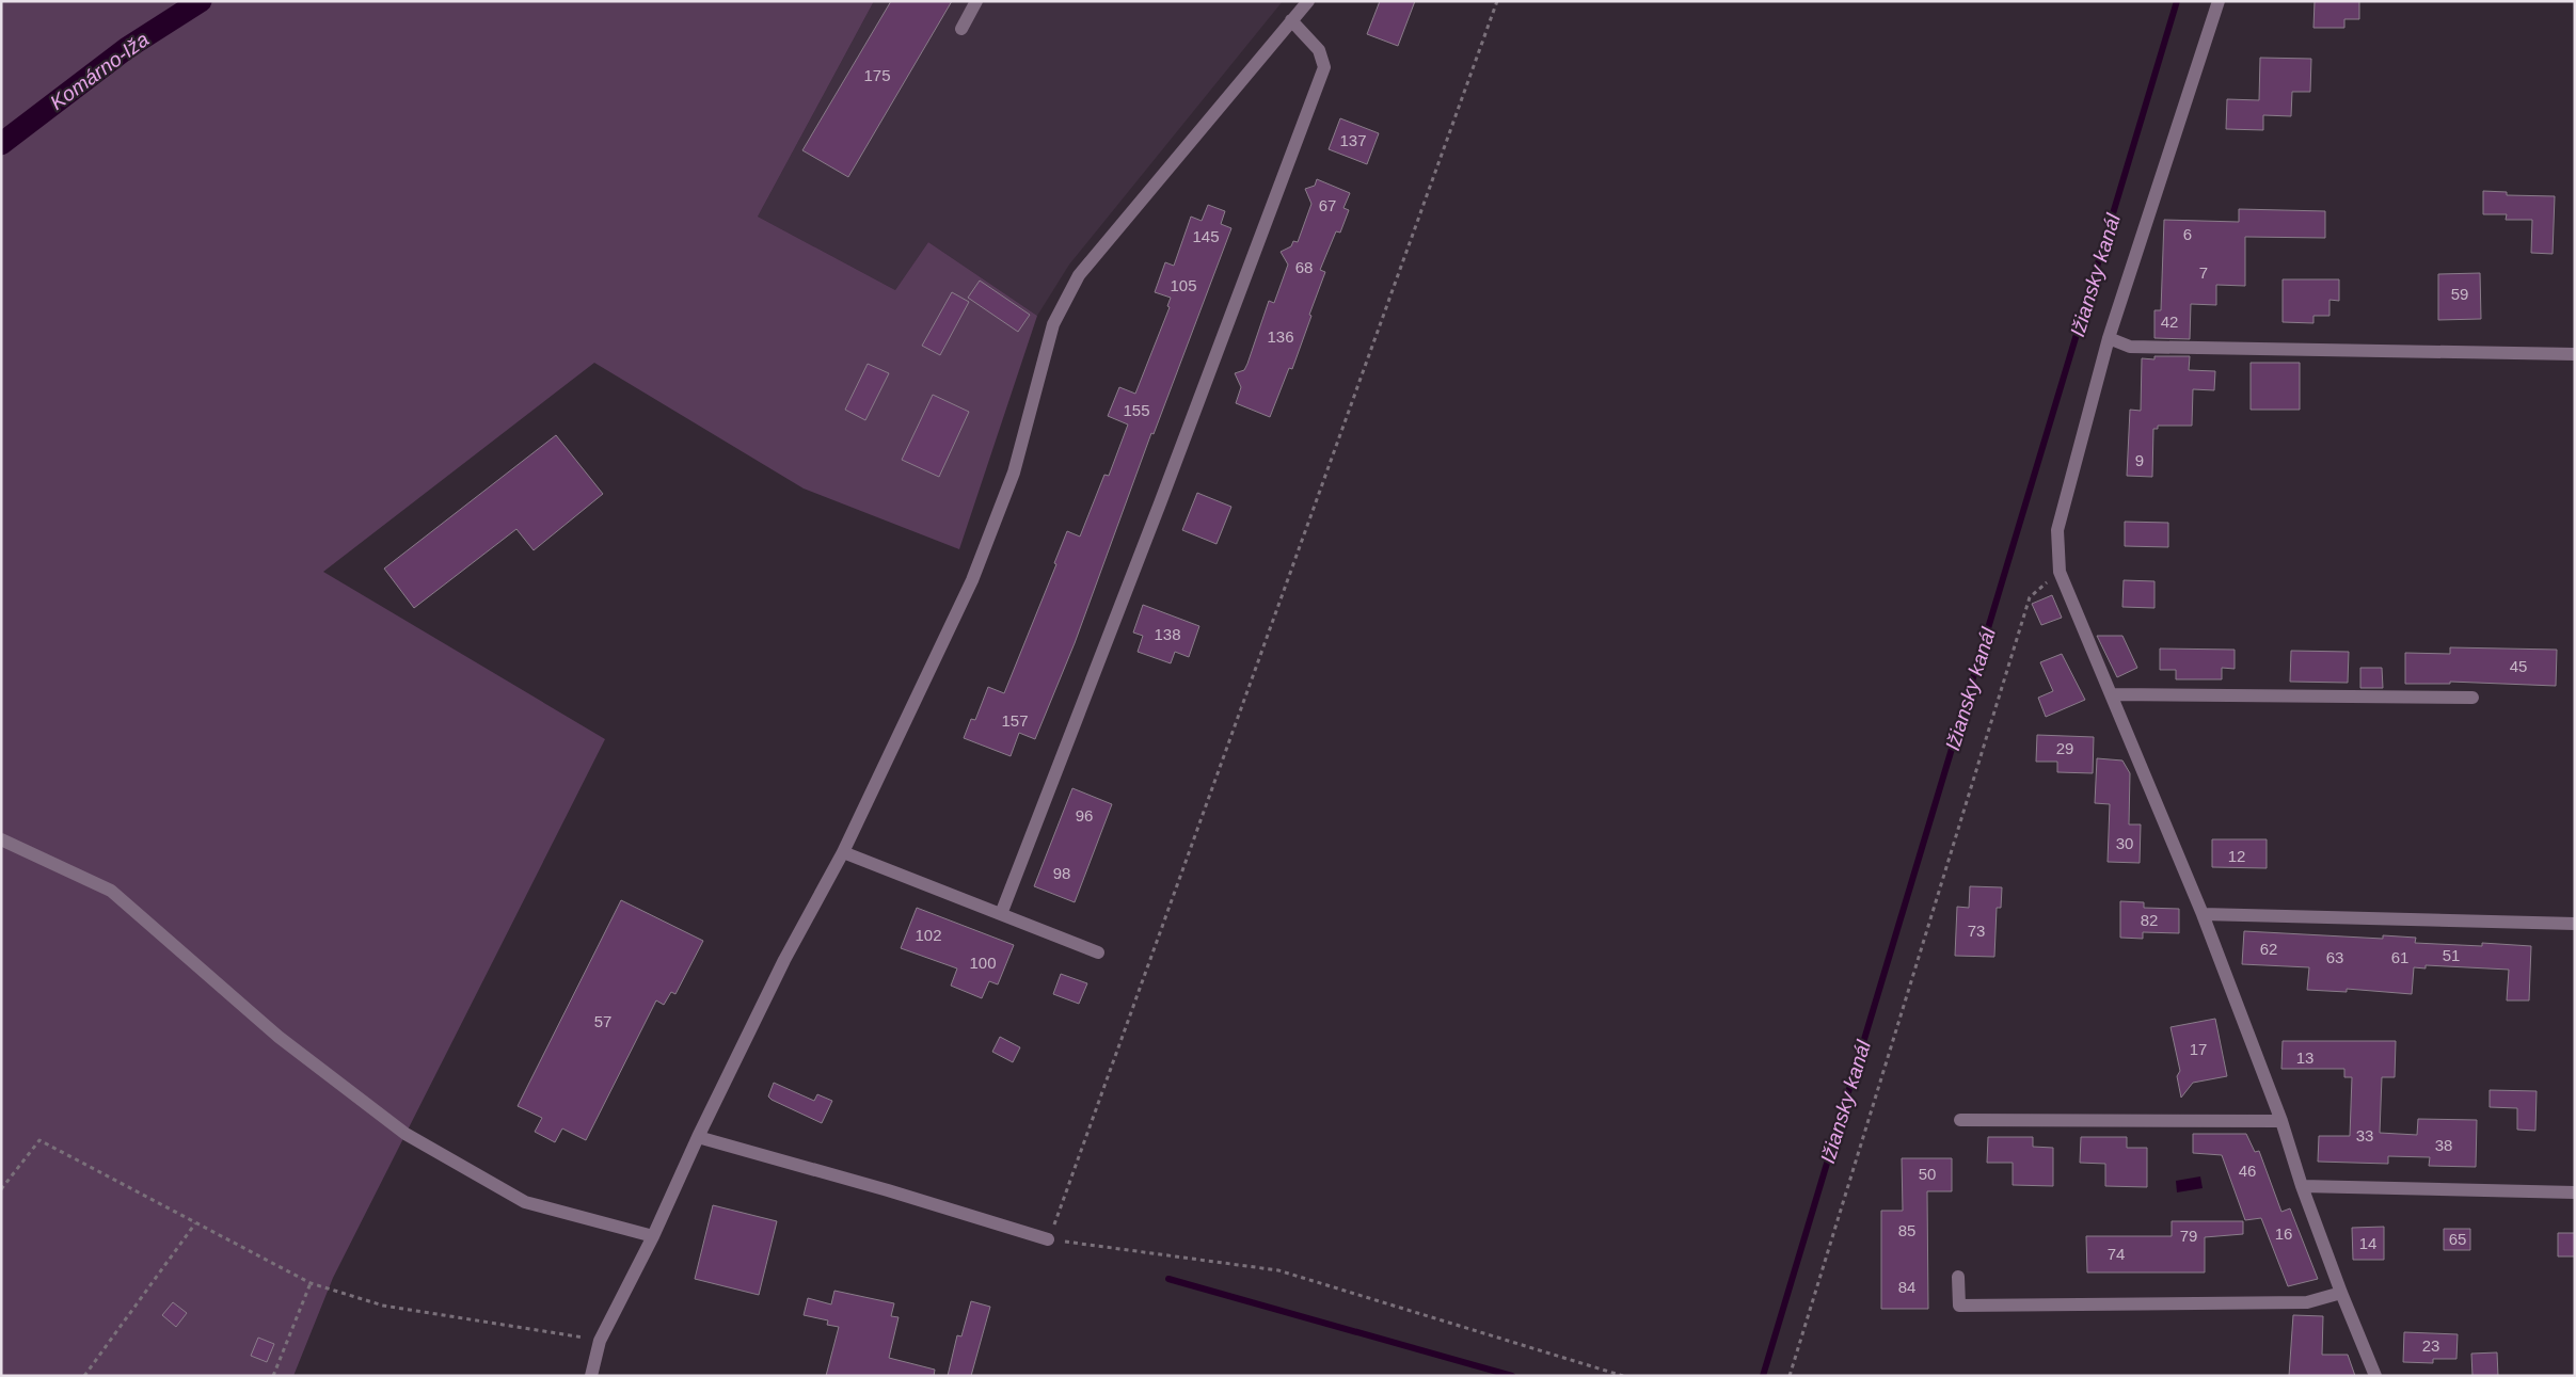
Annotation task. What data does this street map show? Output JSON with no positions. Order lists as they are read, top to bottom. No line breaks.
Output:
{"water":["Komárno-Iža","Ižiansky kanál"],"house_numbers":["175","137","67","6","145","68","7","105","59","42","136","155","9","138","45","157","29","96","30","12","98","82","73","102","62","51","63","61","100","57","17","13","33","38","46","50","85","16","79","65","14","74","84","23"]}
